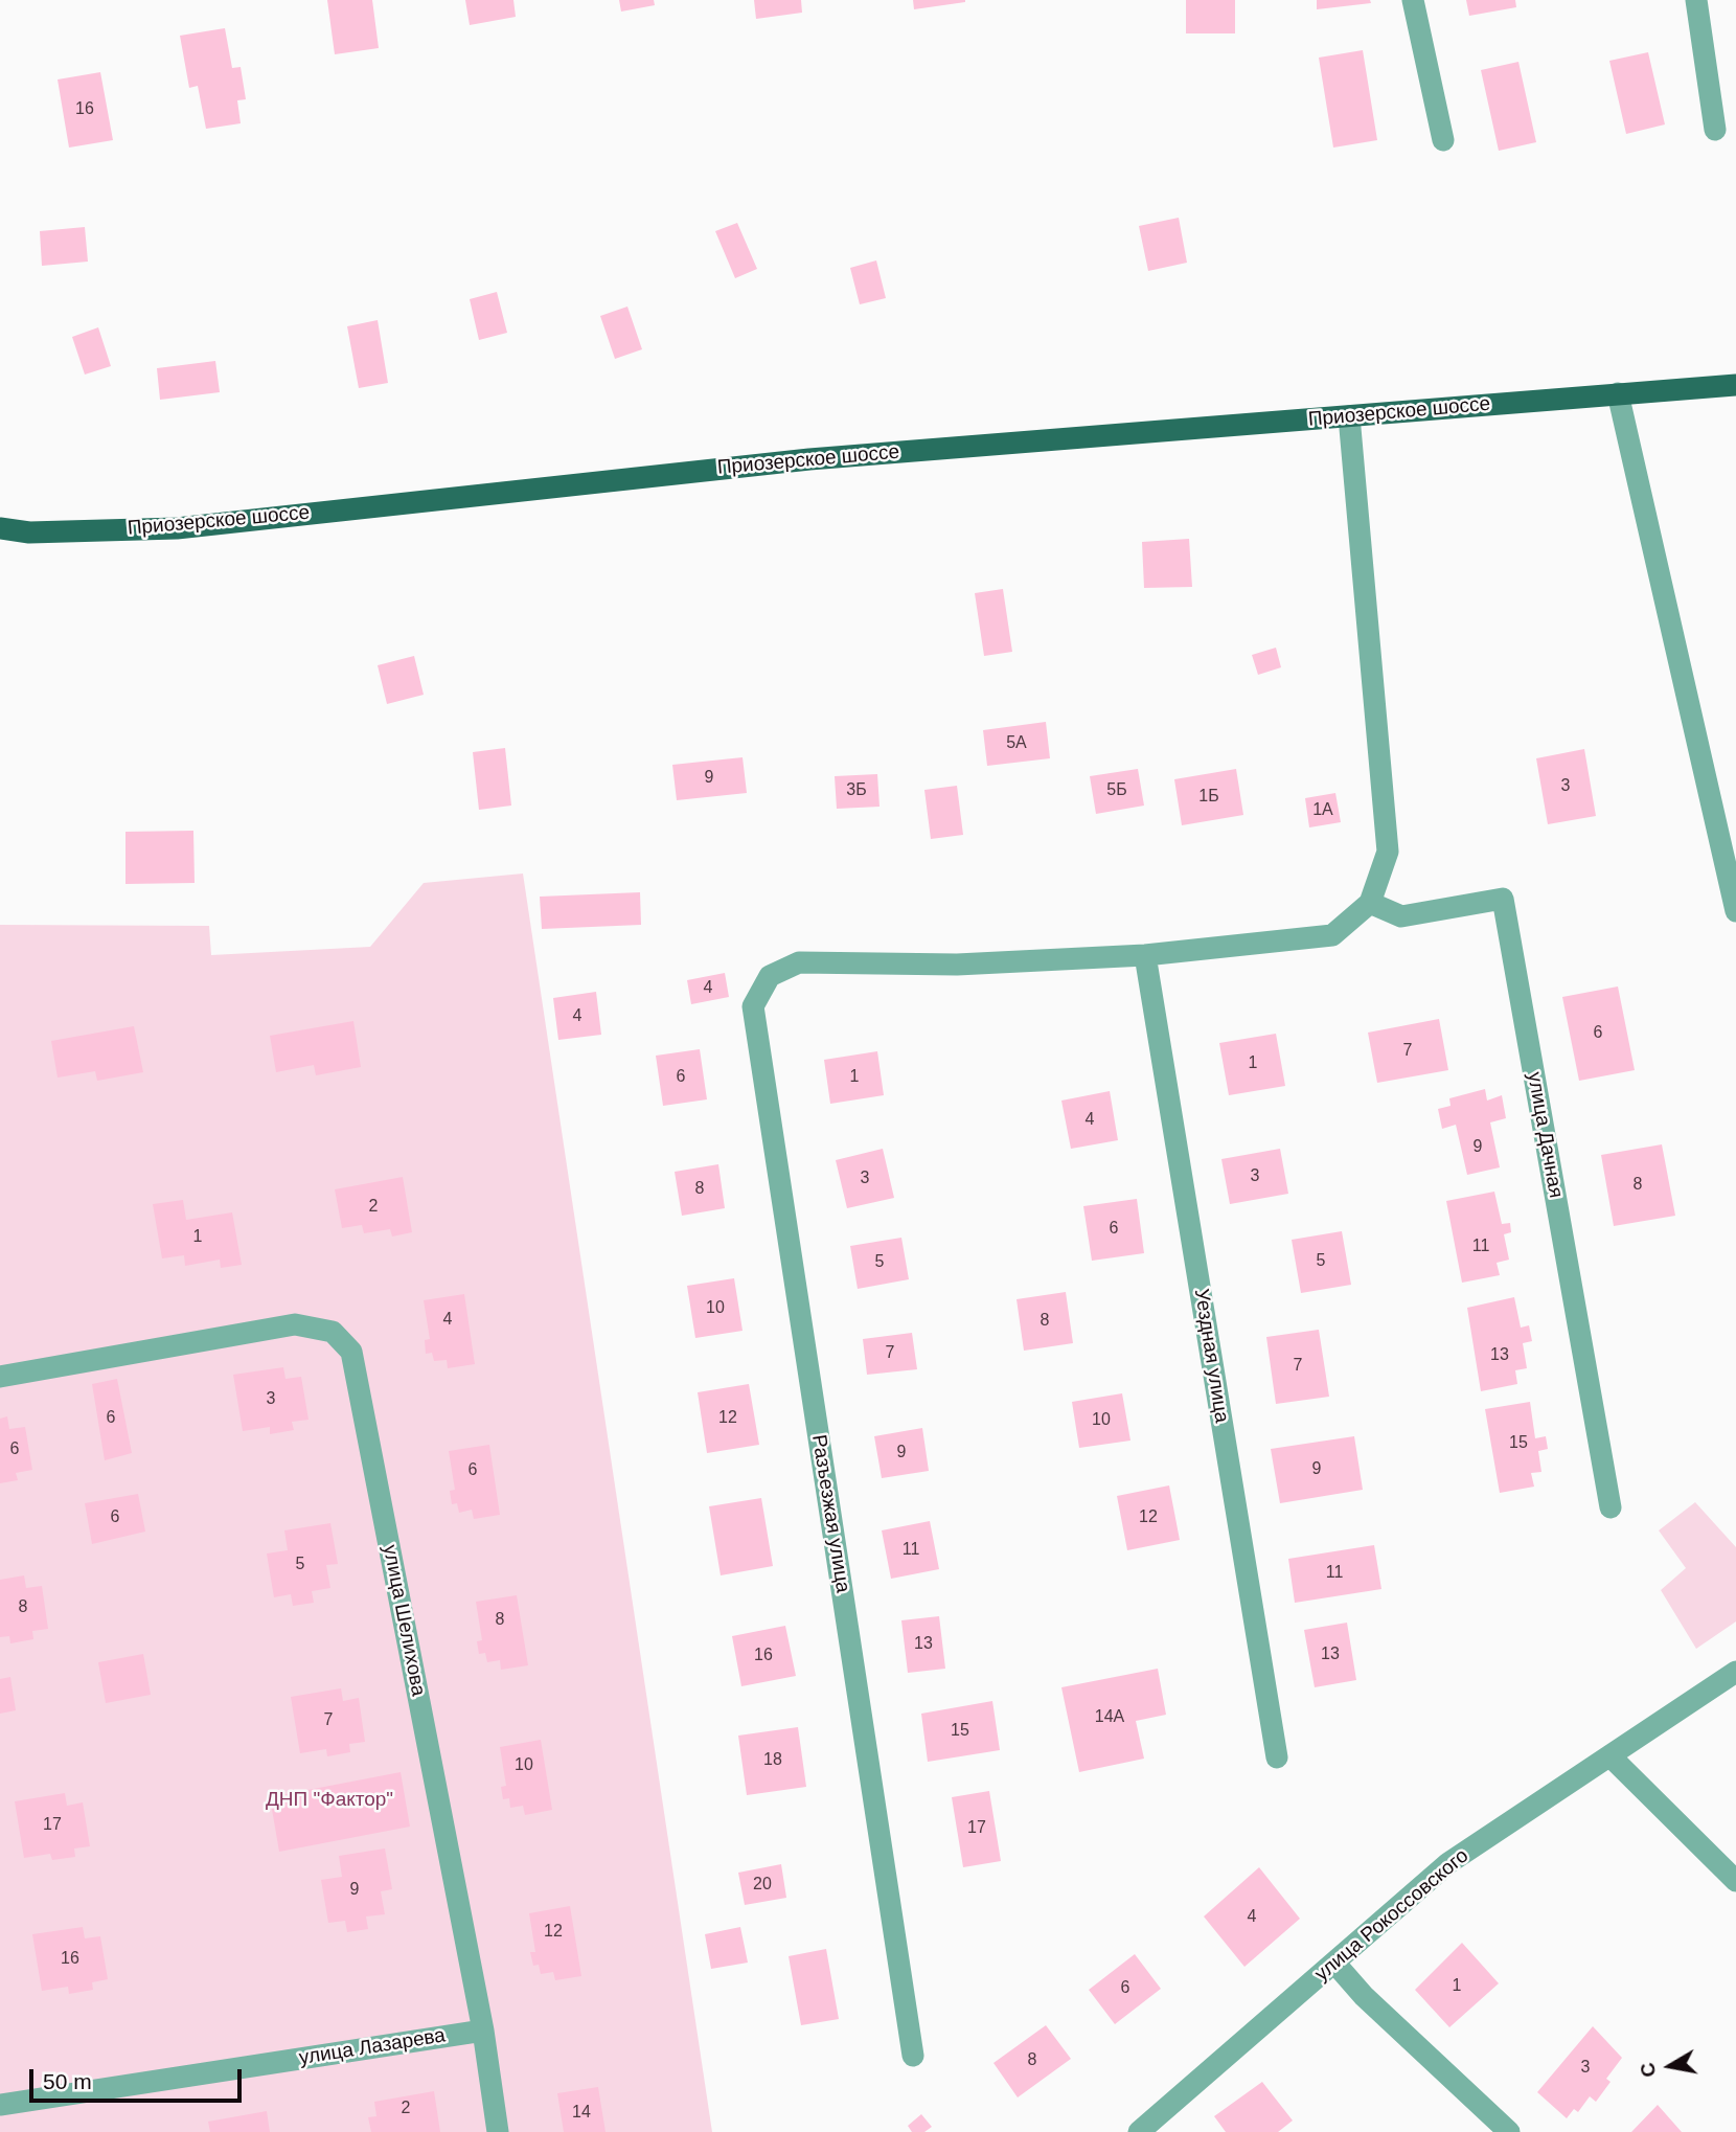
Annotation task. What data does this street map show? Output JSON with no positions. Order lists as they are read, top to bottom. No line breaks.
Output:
{"streets":{"main road":["Приозерское шоссе"],"street":["улица Дачная","Уездная улица","Разъезжая улица","улица Шелихова","улица Рокоссовского","улица Лазарева"]},"crossings":[["Уездная улица","Разъезжая улица"],["улица Шелихова","улица Лазарева"]],"parks":["ДНП \"Фактор\""],"house_numbers":["16","5А","9","3","3Б","5Б","1Б","1А","4","4","6","7","1","6","1","4","9","3","3","8","8","2","6","1","11","5","5","10","4","8","7","13","7","3","6","12","10","15","6","9","9","6","6","12","11","5","11","8","8","13","13","16","14А","7","15","18","10","17","17","20","9","4","12","16","1","6","8","3","2","14"],"scale_bar":"50 m","north":"left"}
